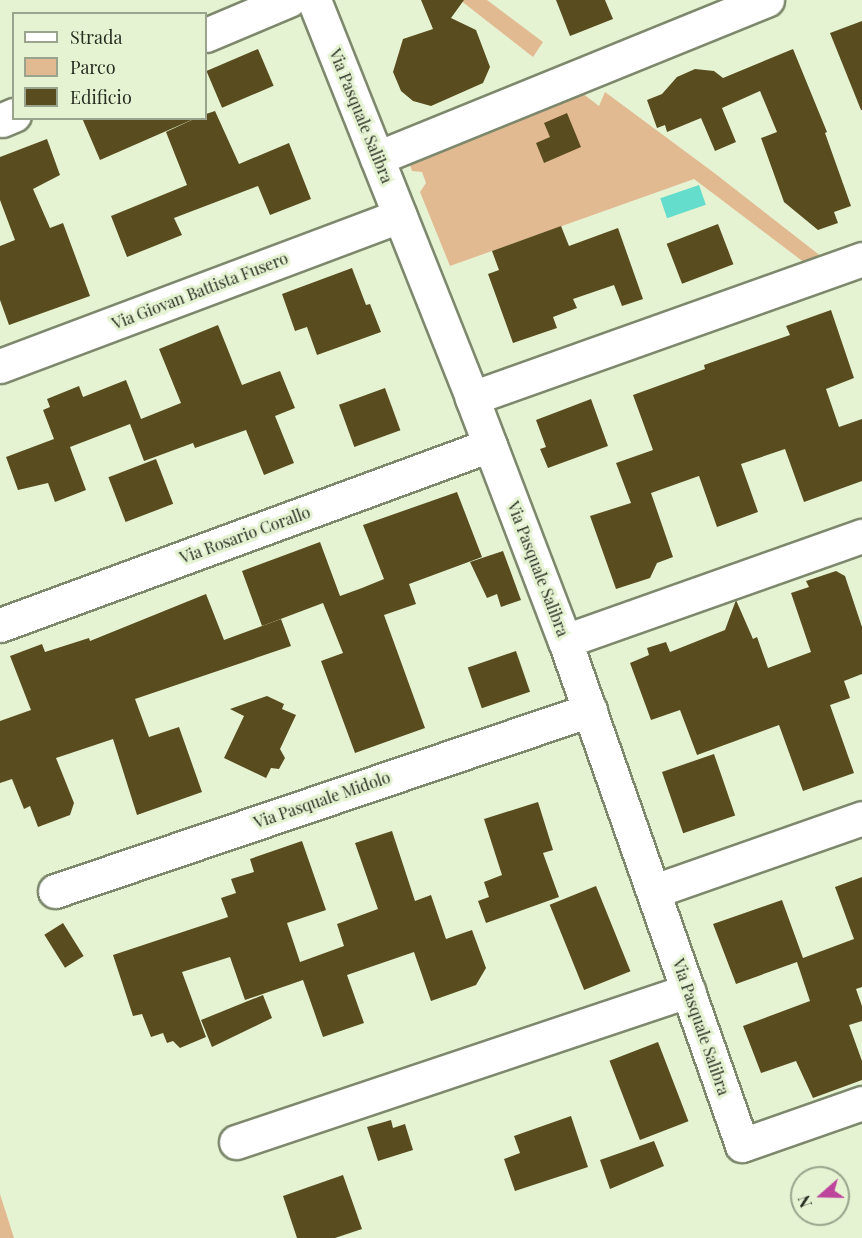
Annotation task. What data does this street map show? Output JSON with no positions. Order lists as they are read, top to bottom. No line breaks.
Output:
{"streets":{"street":["Via Pasquale Salibra","Via Giovan Battista Fusero","Via Rosario Corallo","Via Pasquale Midolo"]},"crossings":[["Via Pasquale Salibra","Via Giovan Battista Fusero"],["Via Pasquale Salibra","Via Rosario Corallo"],["Via Pasquale Salibra","Via Pasquale Midolo"]],"legend":["Strada","Parco","Edificio"],"north":"left"}
